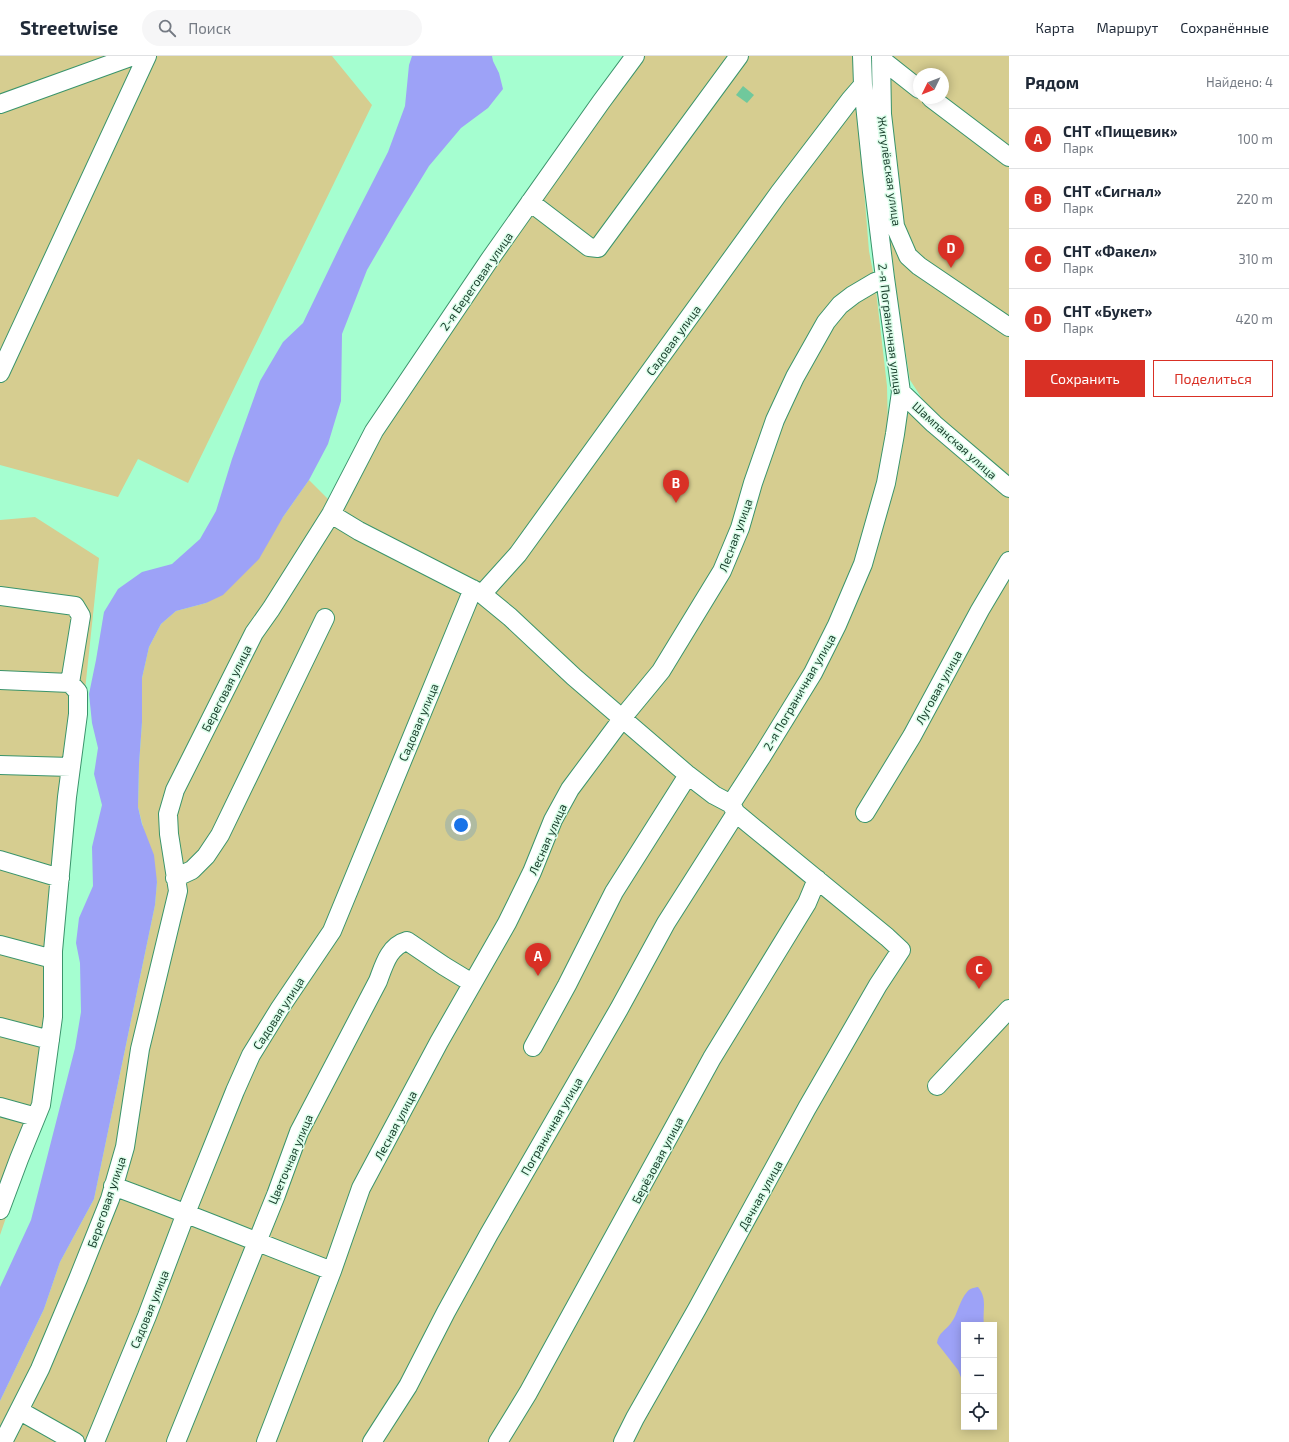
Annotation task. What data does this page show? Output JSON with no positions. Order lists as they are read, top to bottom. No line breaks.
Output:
{"streets":{"street":["Жигулёвская улица","2-я Береговая улица","2-я Пограничная улица","Садовая улица","Шампанская улица","Лесная улица","Луговая улица","Береговая улица","Пограничная улица","Цветочная улица","Берёзовая улица","Дачная улица"]},"crossings":[["2-я Береговая улица","Береговая улица"],["2-я Пограничная улица","Садовая улица"],["2-я Пограничная улица","Шампанская улица"],["2-я Пограничная улица","Лесная улица"],["2-я Пограничная улица","Пограничная улица"],["Лесная улица","Цветочная улица"],["Берёзовая улица","Дачная улица"]],"north":"bottom left","page":{"header":"Streetwise","search":"Поиск","nav":["Карта","Маршрут","Сохранённые"],"heading":["Рядом","Найдено: 4"],"list":[{"mark":"A","name":"СНТ «Пищевик»","note":"Парк","value":"100 m"},{"mark":"B","name":"СНТ «Сигнал»","note":"Парк","value":"220 m"},{"mark":"C","name":"СНТ «Факел»","note":"Парк","value":"310 m"},{"mark":"D","name":"СНТ «Букет»","note":"Парк","value":"420 m"}],"pins":["D","B","A","C"],"buttons":["Сохранить","Поделиться"],"map_buttons":["+","−"]}}
